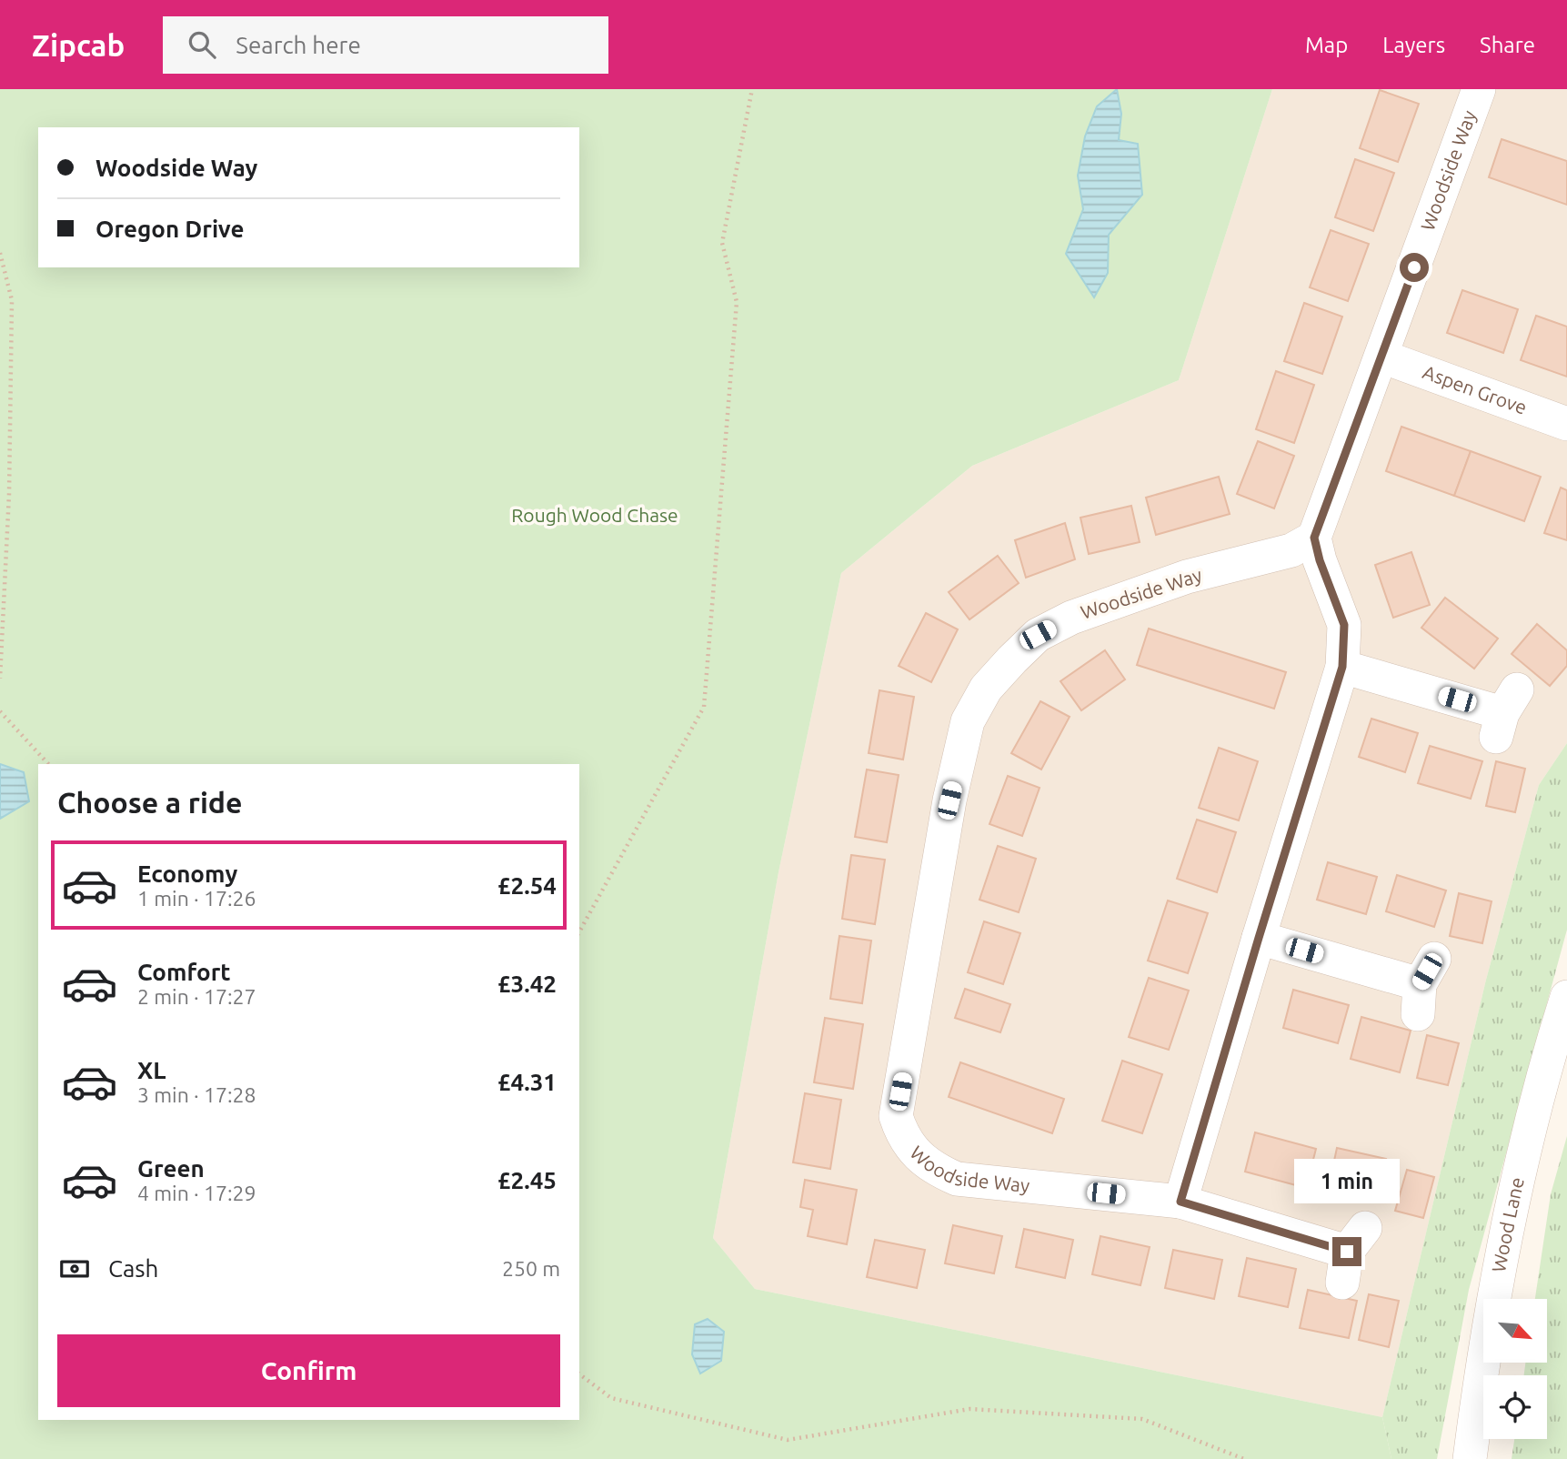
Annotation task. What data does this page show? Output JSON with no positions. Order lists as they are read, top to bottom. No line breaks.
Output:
{"streets":{"street":["Woodside Way","Aspen Grove","Wood Lane"]},"crossings":[["Woodside Way","Aspen Grove"]],"parks":["Rough Wood Chase"],"north":"bottom right","page":{"header":"Zipcab","search":"Search here","nav":["Map","Layers","Share"],"banner":["Woodside Way","Oregon Drive"],"heading":"Choose a ride","list":[{"name":"Economy","note":"1 min · 17:26","value":"£2.54"},{"name":"Comfort","note":"2 min · 17:27","value":"£3.42"},{"name":"XL","note":"3 min · 17:28","value":"£4.31"},{"name":"Green","note":"4 min · 17:29","value":"£2.45"}],"bubble":"1 min","pay":["Cash","250 m"],"buttons":"Confirm"}}
